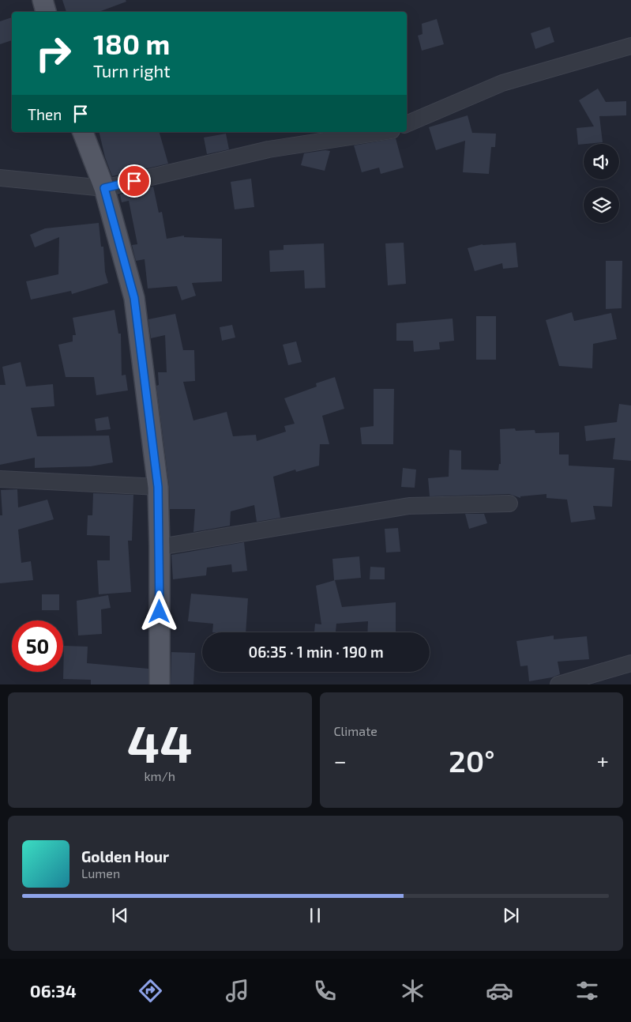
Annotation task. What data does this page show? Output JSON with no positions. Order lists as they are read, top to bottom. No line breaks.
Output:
{"page":{"turn":["180 m","Turn right"],"then":"Then","limit":"50","trip":"06:35 · 1 min · 190 m","tile":[["44","km/h"],"Climate"],"heat":["−","20°","+"],"song":["Golden Hour","Lumen"],"tabs":"06:34"}}
